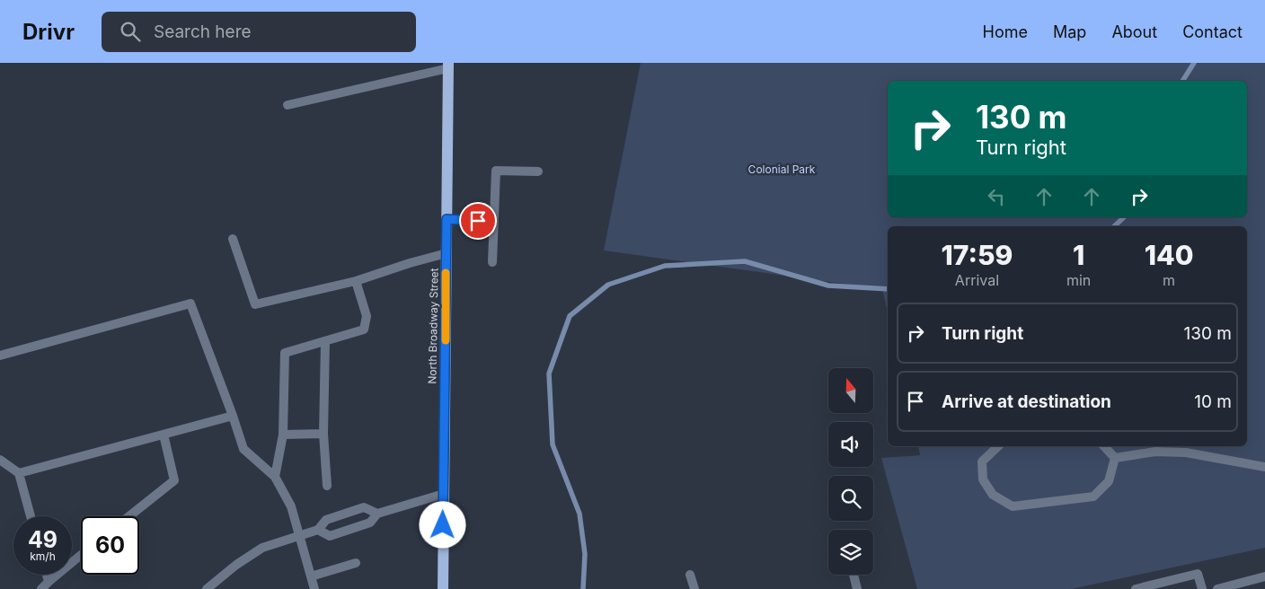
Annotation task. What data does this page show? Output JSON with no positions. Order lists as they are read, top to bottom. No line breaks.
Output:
{"streets":{"main road":["North Broadway Street"]},"parks":["Colonial Park"],"north":"top","page":{"header":"Drivr","search":"Search here","nav":["Home","Map","About","Contact"],"turn":["130 m","Turn right"],"eta":["17:59","Arrival","1","min","140","m"],"list":[{"name":"Turn right","value":"130 m"},{"name":"Arrive at destination","value":"10 m"}],"speed":"49 km/h","limit":"60"}}
